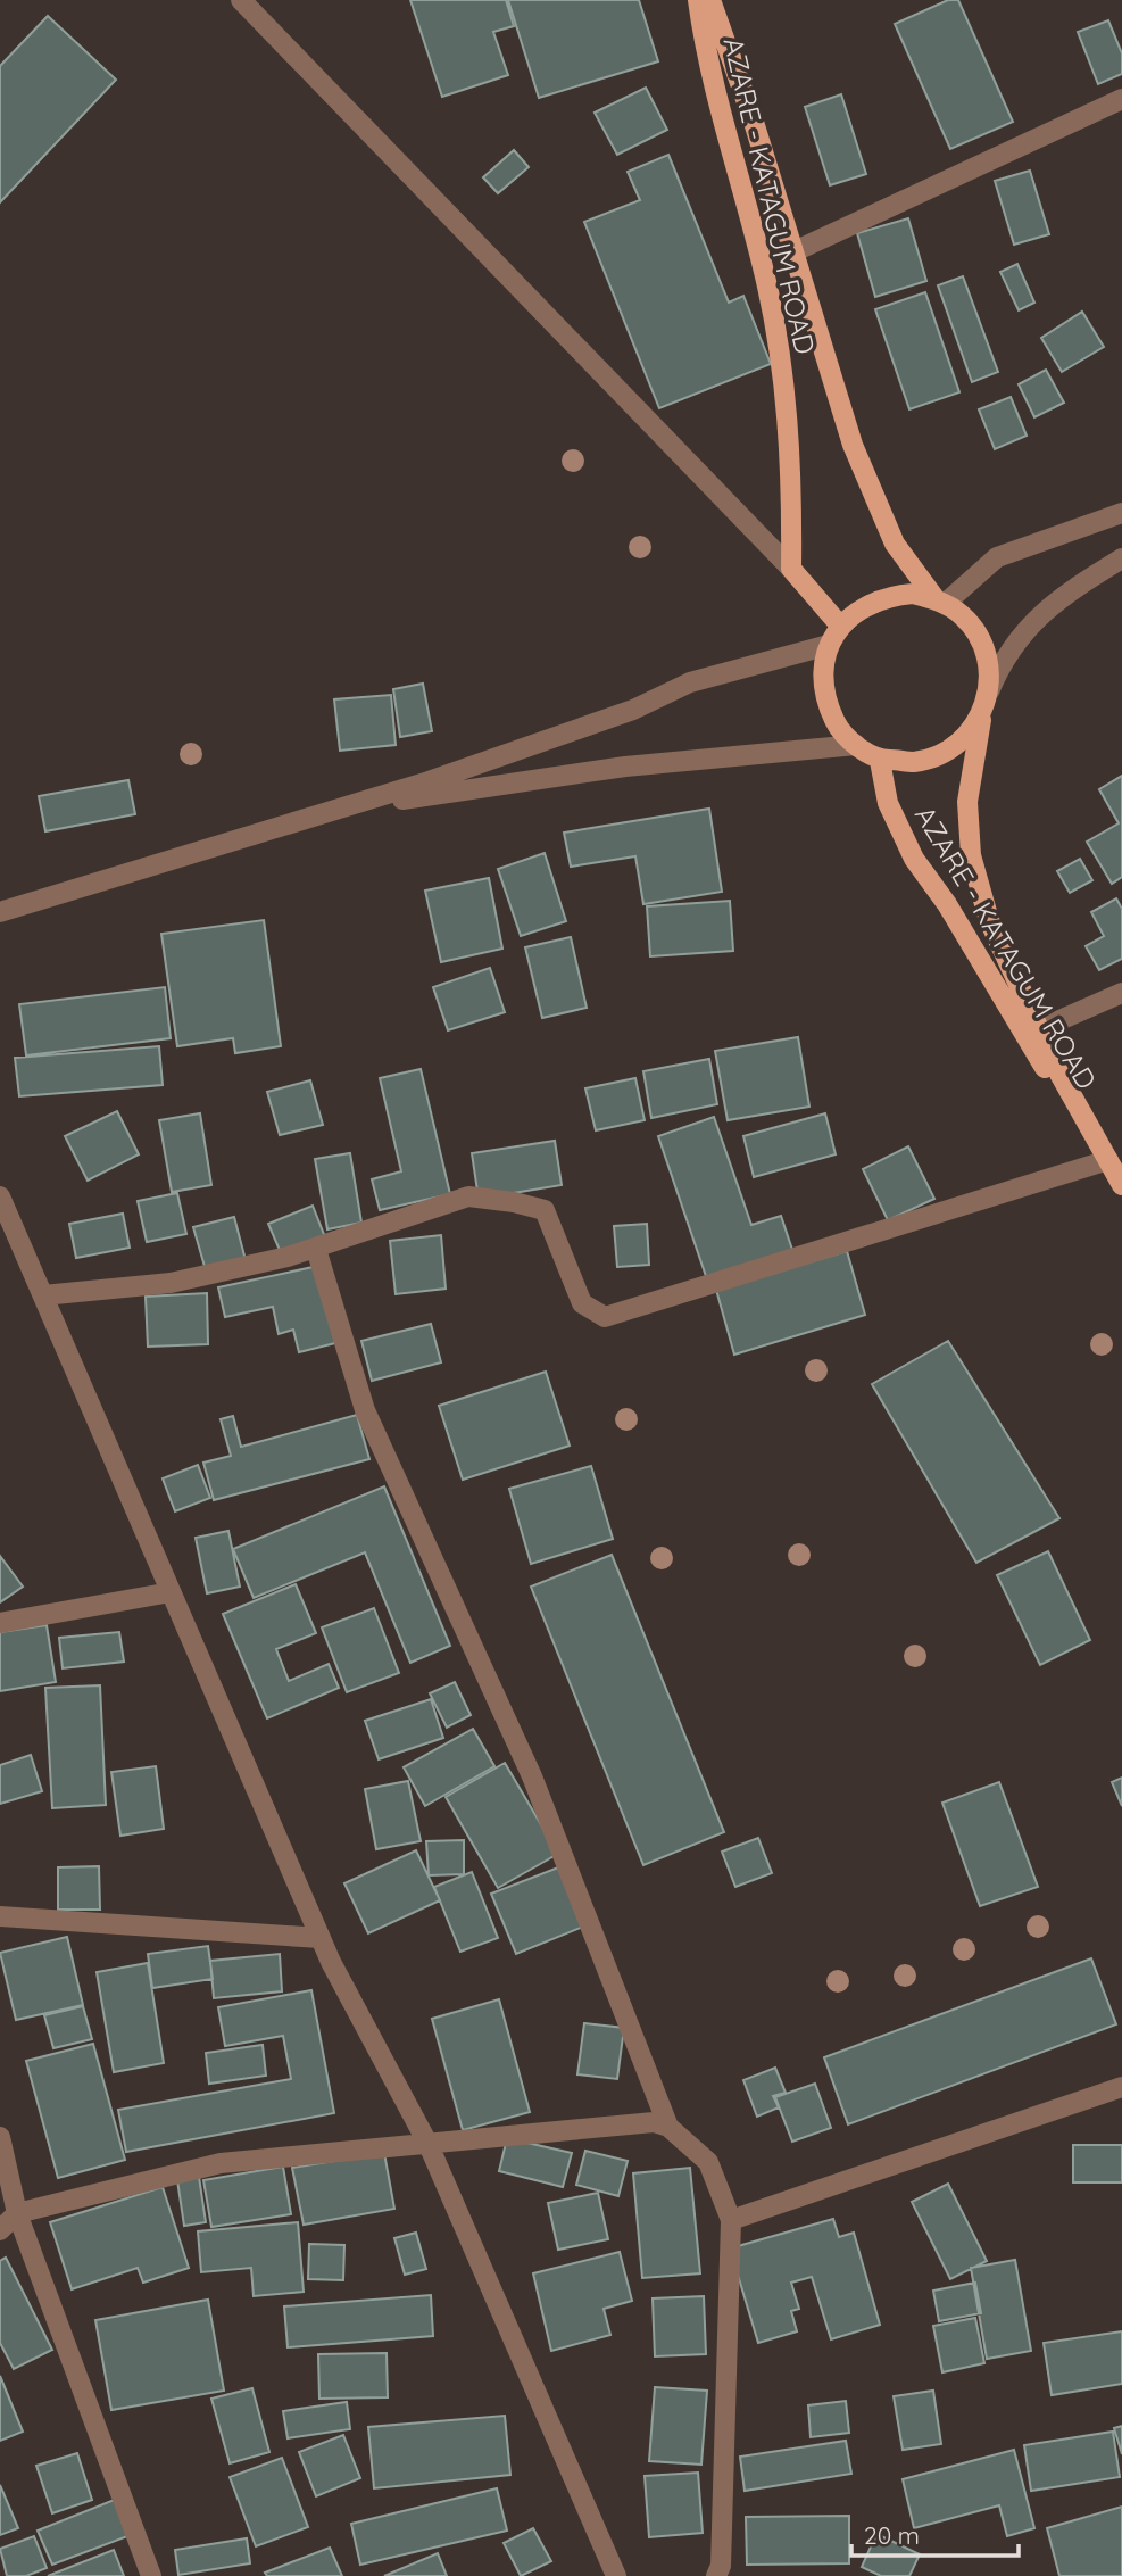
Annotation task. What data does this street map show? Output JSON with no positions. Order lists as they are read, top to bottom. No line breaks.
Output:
{"streets":{"main road":["AZARE - KATAGUM ROAD"]},"scale_bar":"20 m"}
